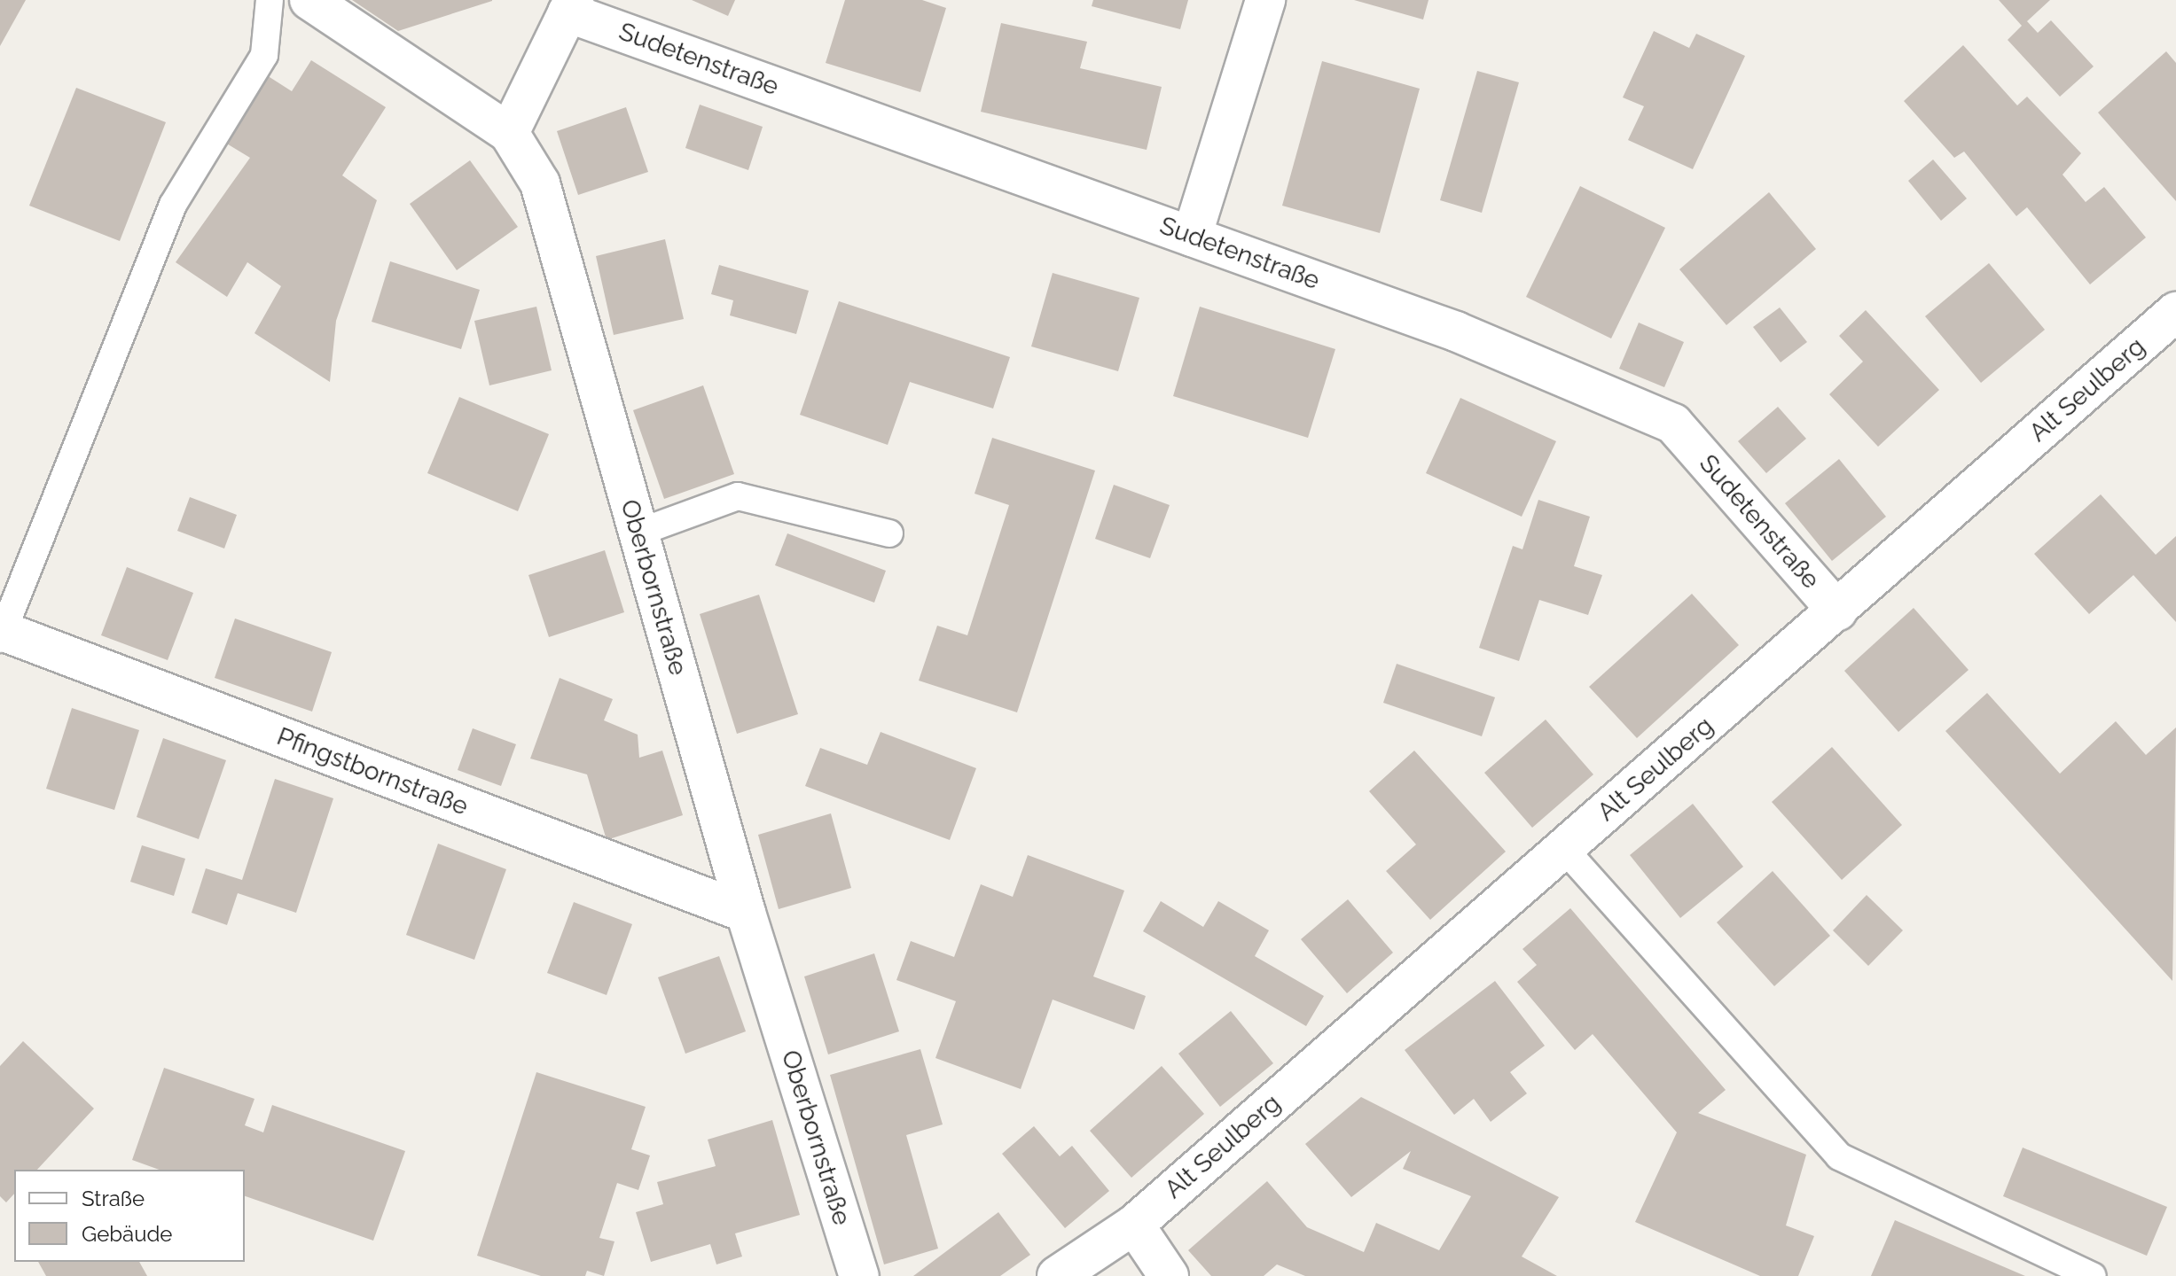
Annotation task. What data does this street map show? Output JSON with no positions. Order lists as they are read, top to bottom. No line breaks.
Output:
{"streets":{"street":["Sudetenstraße","Alt Seulberg","Oberbornstraße","Pfingstbornstraße"]},"crossings":[["Sudetenstraße","Alt Seulberg"],["Oberbornstraße","Pfingstbornstraße"]],"legend":["Straße","Gebäude"]}
